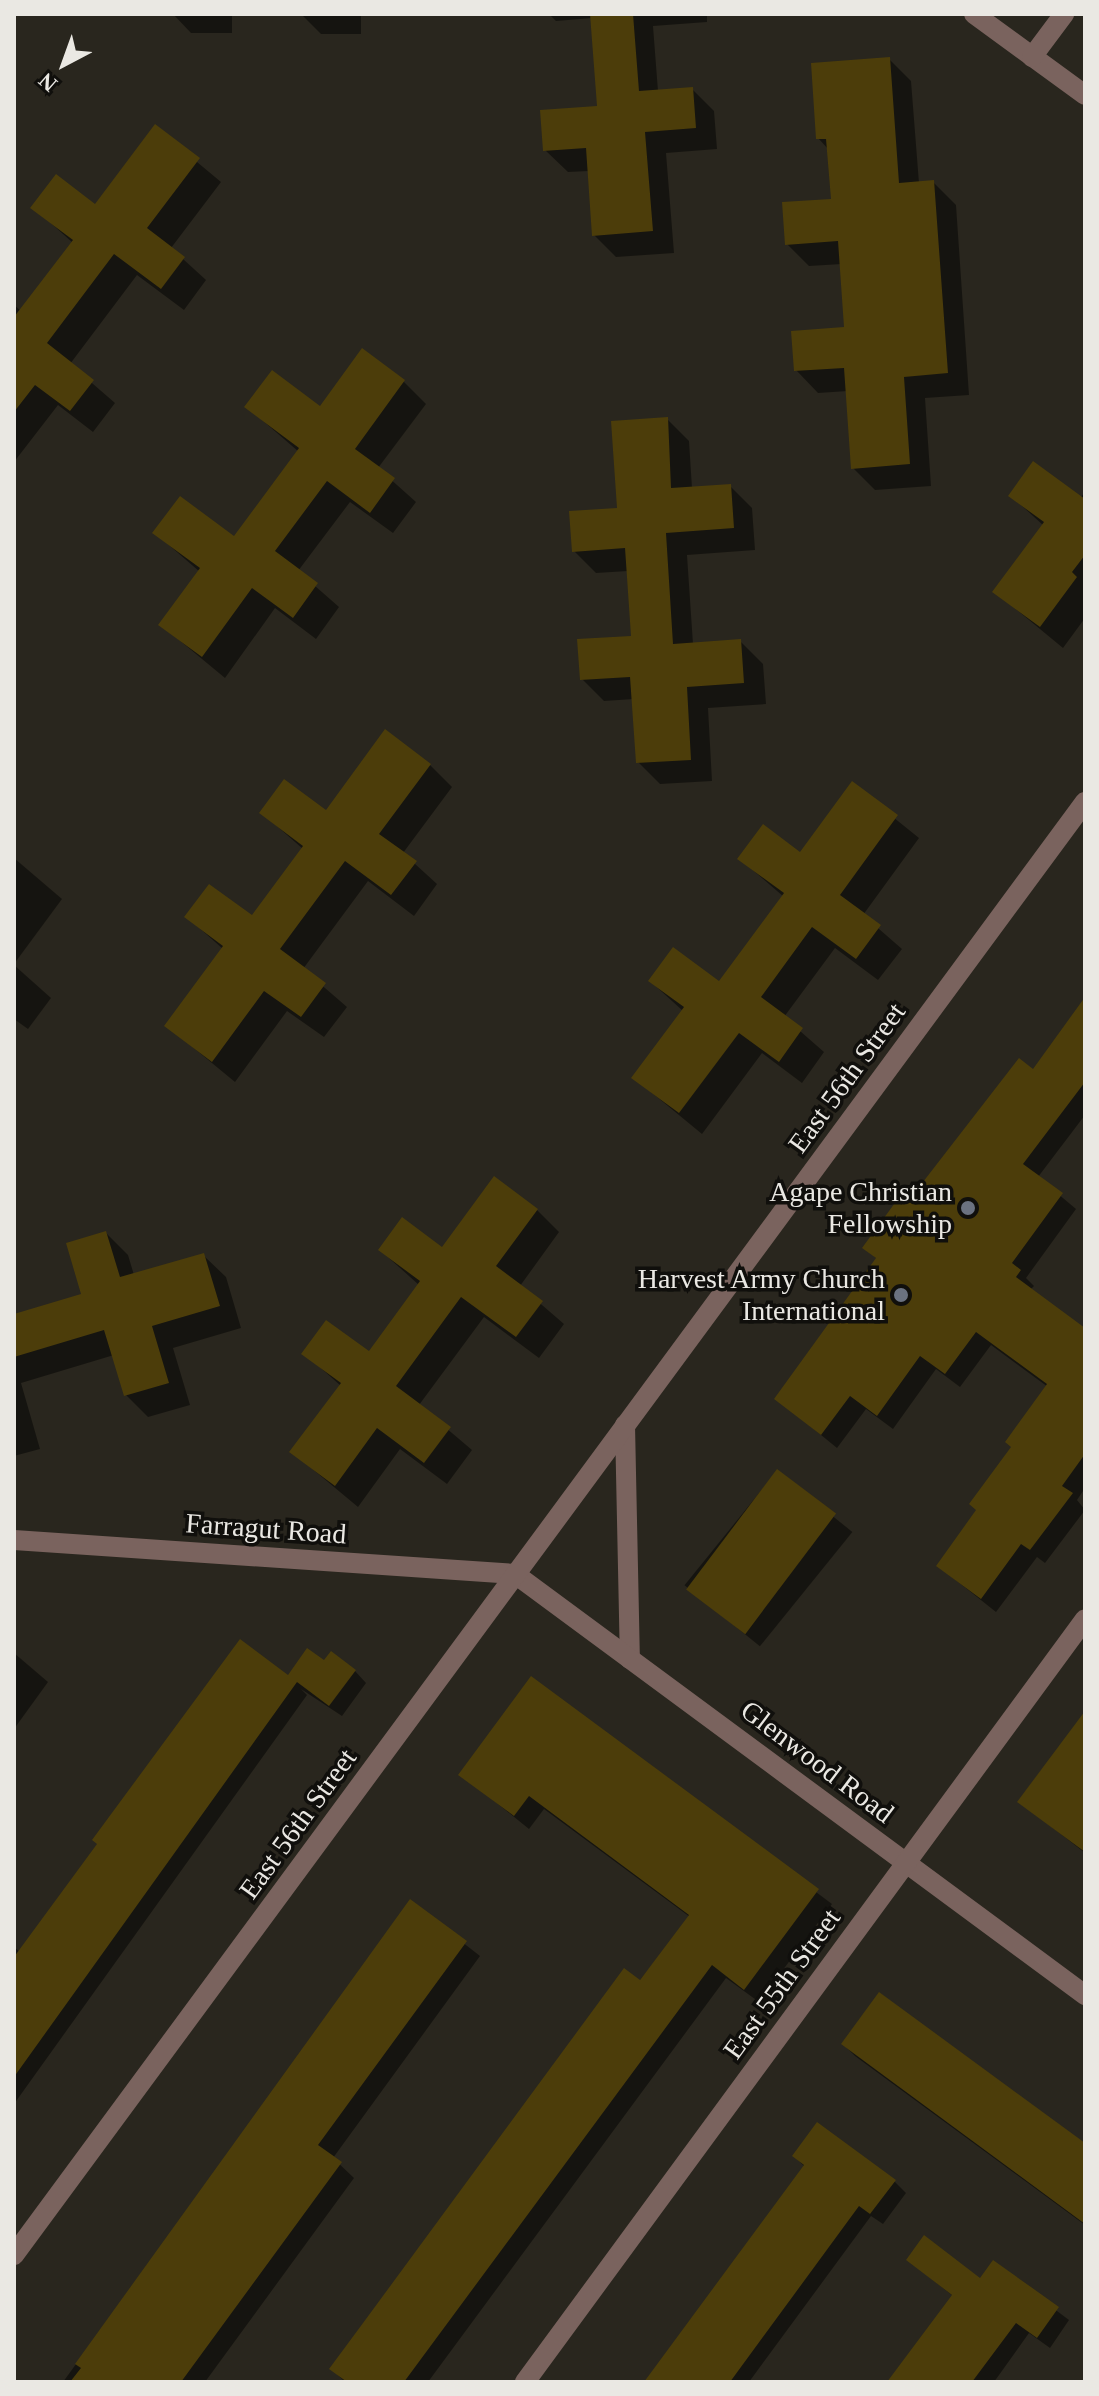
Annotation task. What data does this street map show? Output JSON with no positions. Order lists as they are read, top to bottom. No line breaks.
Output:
{"streets":{"street":["East 56th Street","Farragut Road","Glenwood Road","East 55th Street"]},"crossings":[["East 56th Street","Farragut Road"],["East 56th Street","Glenwood Road"],["Farragut Road","Glenwood Road"],["Glenwood Road","East 55th Street"]],"places":["Agape Christian Fellowship","Harvest Army Church International"],"north":"bottom left"}
